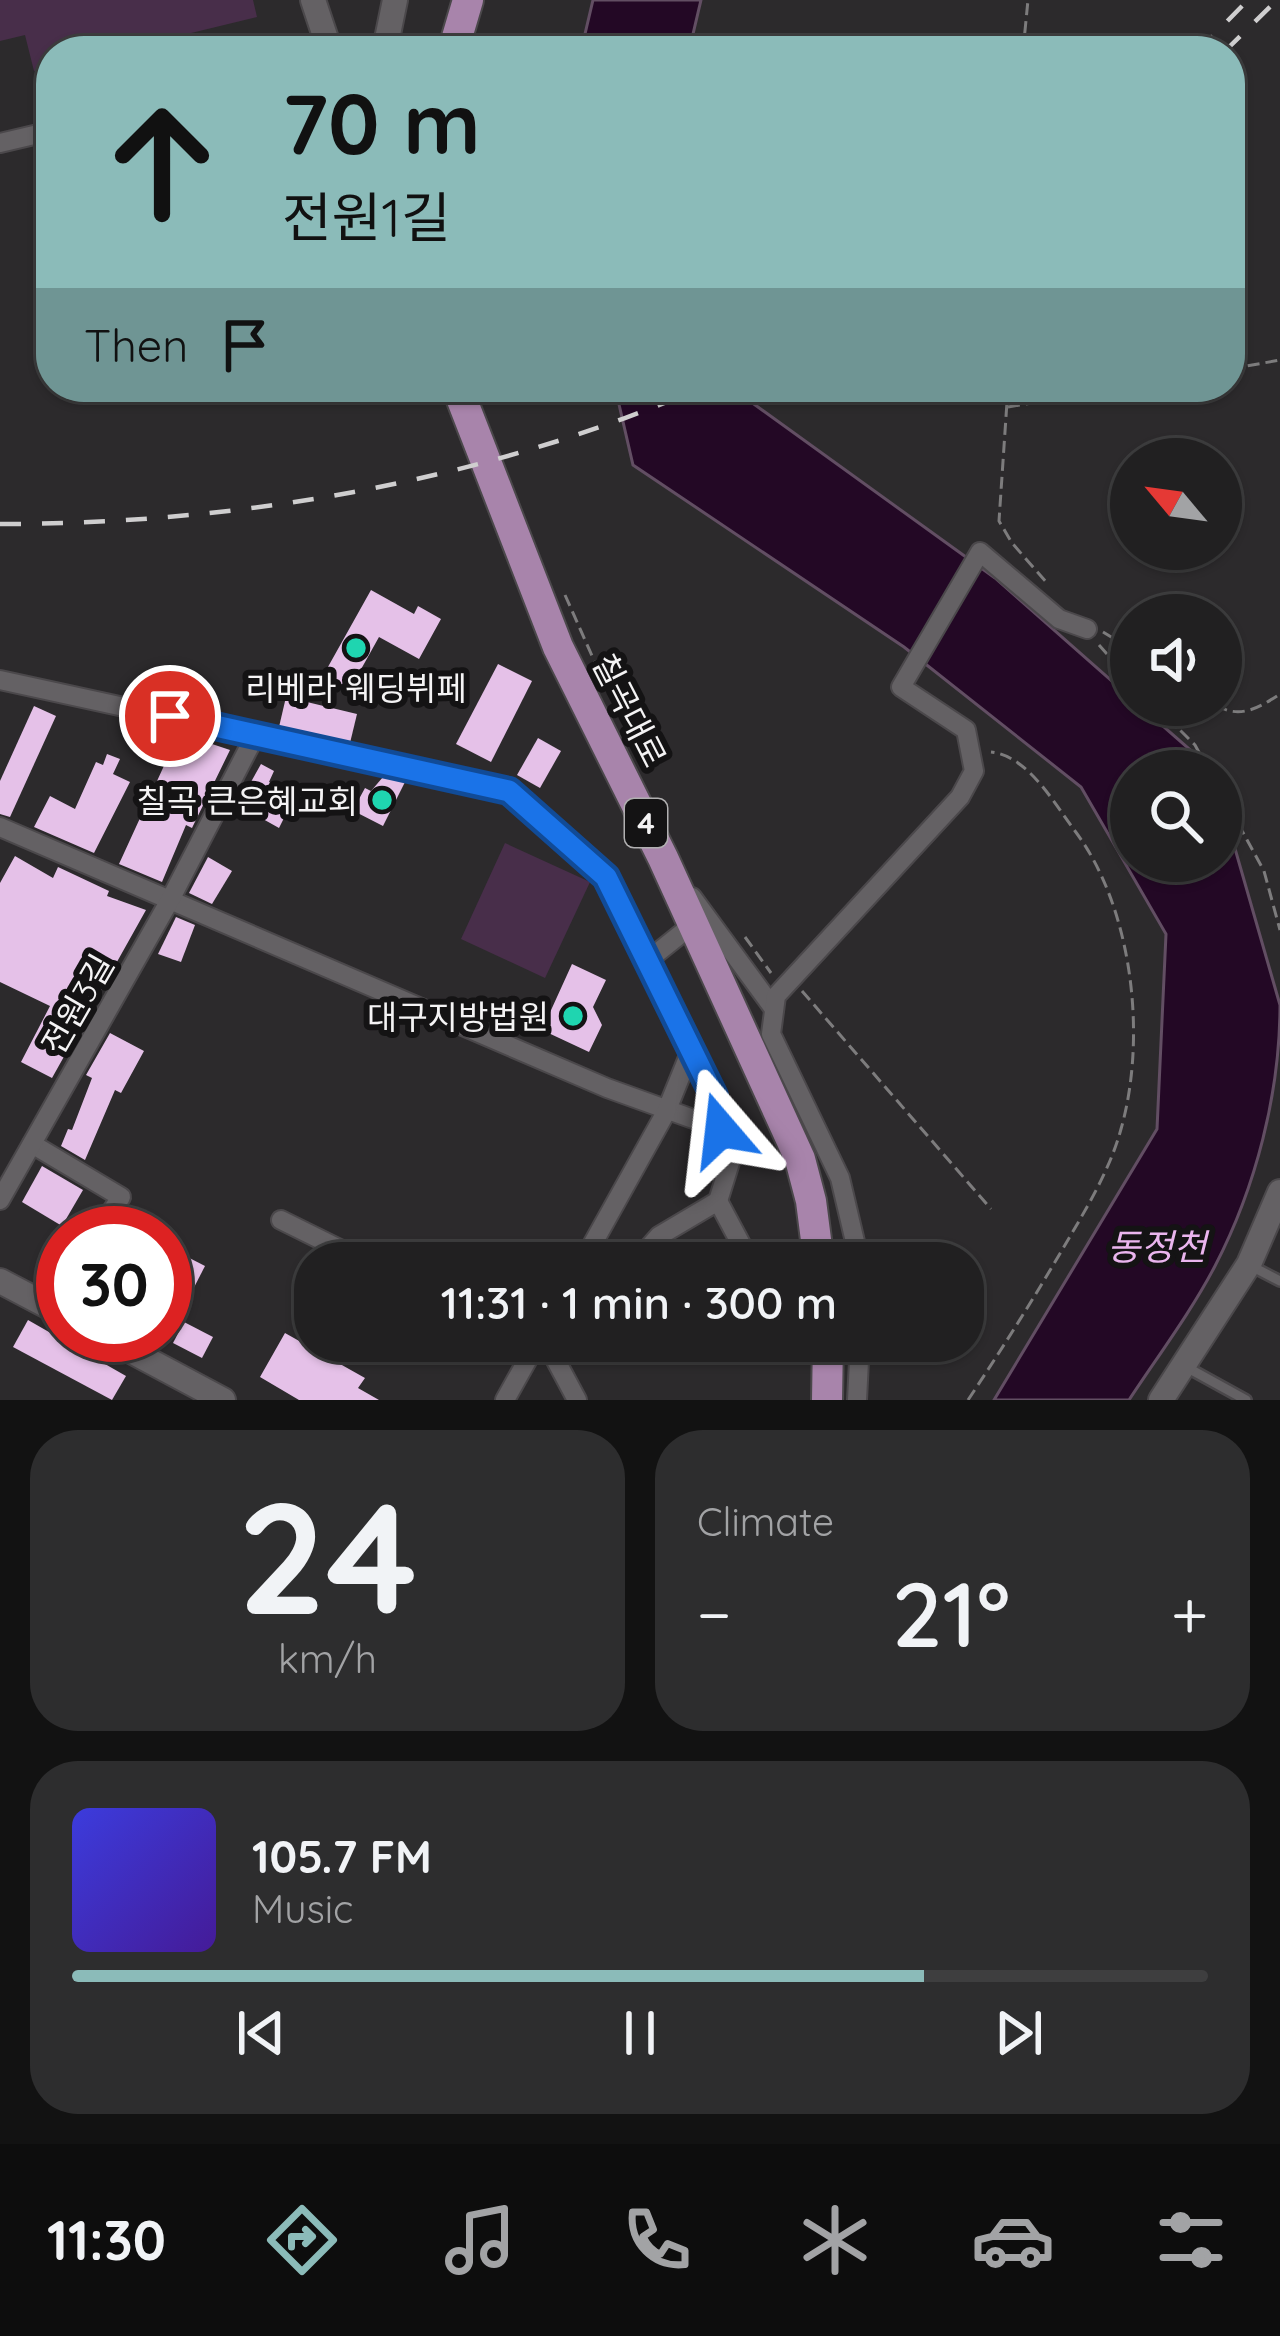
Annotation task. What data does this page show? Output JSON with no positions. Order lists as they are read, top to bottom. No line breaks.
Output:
{"streets":{"main road":["칠곡대로","4"],"street":["전원3길"]},"water":["동정천"],"places":["리베라 웨딩뷔페","칠곡 큰은혜교회","대구지방법원"],"north":"top left","page":{"turn":["70 m","전원1길"],"then":"Then","limit":"30","trip":"11:31 · 1 min · 300 m","tile":[["24","km/h"],"Climate"],"heat":["−","21°","+"],"song":["105.7 FM","Music"],"tabs":"11:30"}}
